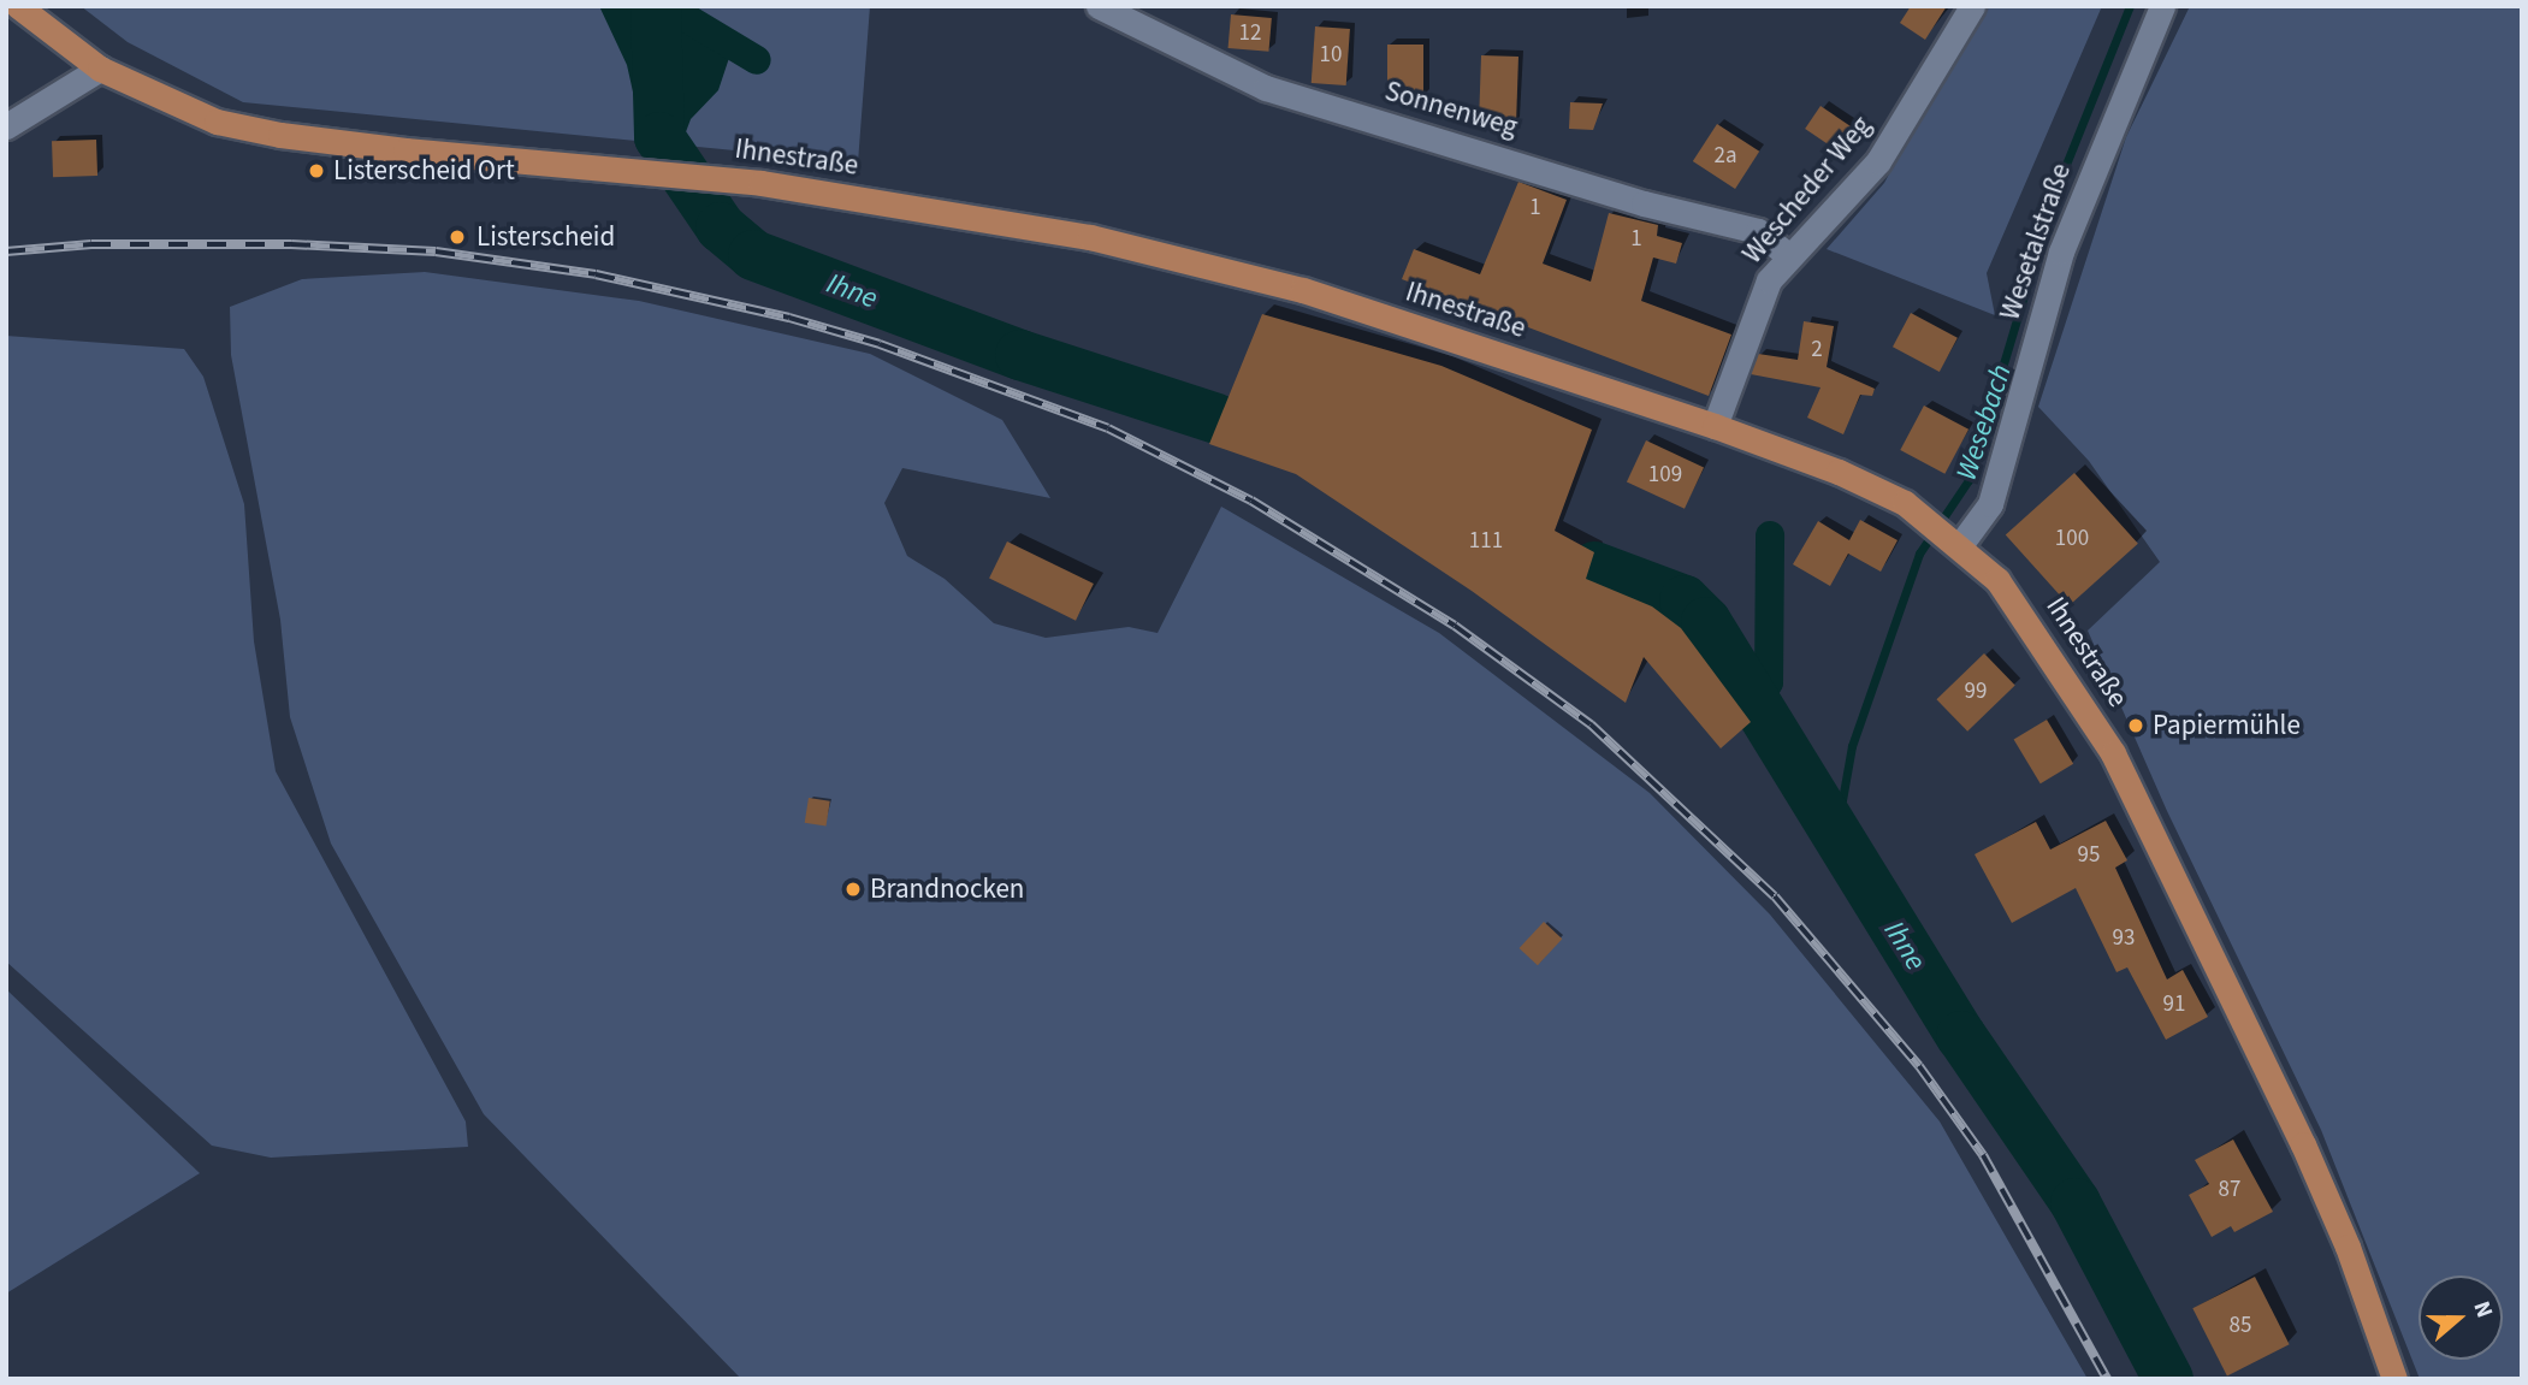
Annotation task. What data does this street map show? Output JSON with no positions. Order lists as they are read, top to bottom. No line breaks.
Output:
{"streets":{"main road":["Ihnestraße"],"street":["Sonnenweg","Wescheder Weg","Wesetalstraße"]},"crossings":[["Sonnenweg","Wescheder Weg"],["Ihnestraße","Wescheder Weg"],["Ihnestraße","Wesetalstraße"]],"water":["Ihne","Wesebach"],"places":["Listerscheid Ort","Listerscheid","Papiermühle","Brandnocken"],"house_numbers":["12","10","2a","1","1","2","109","100","111","99","95","93","91","87","85"],"north":"right"}
